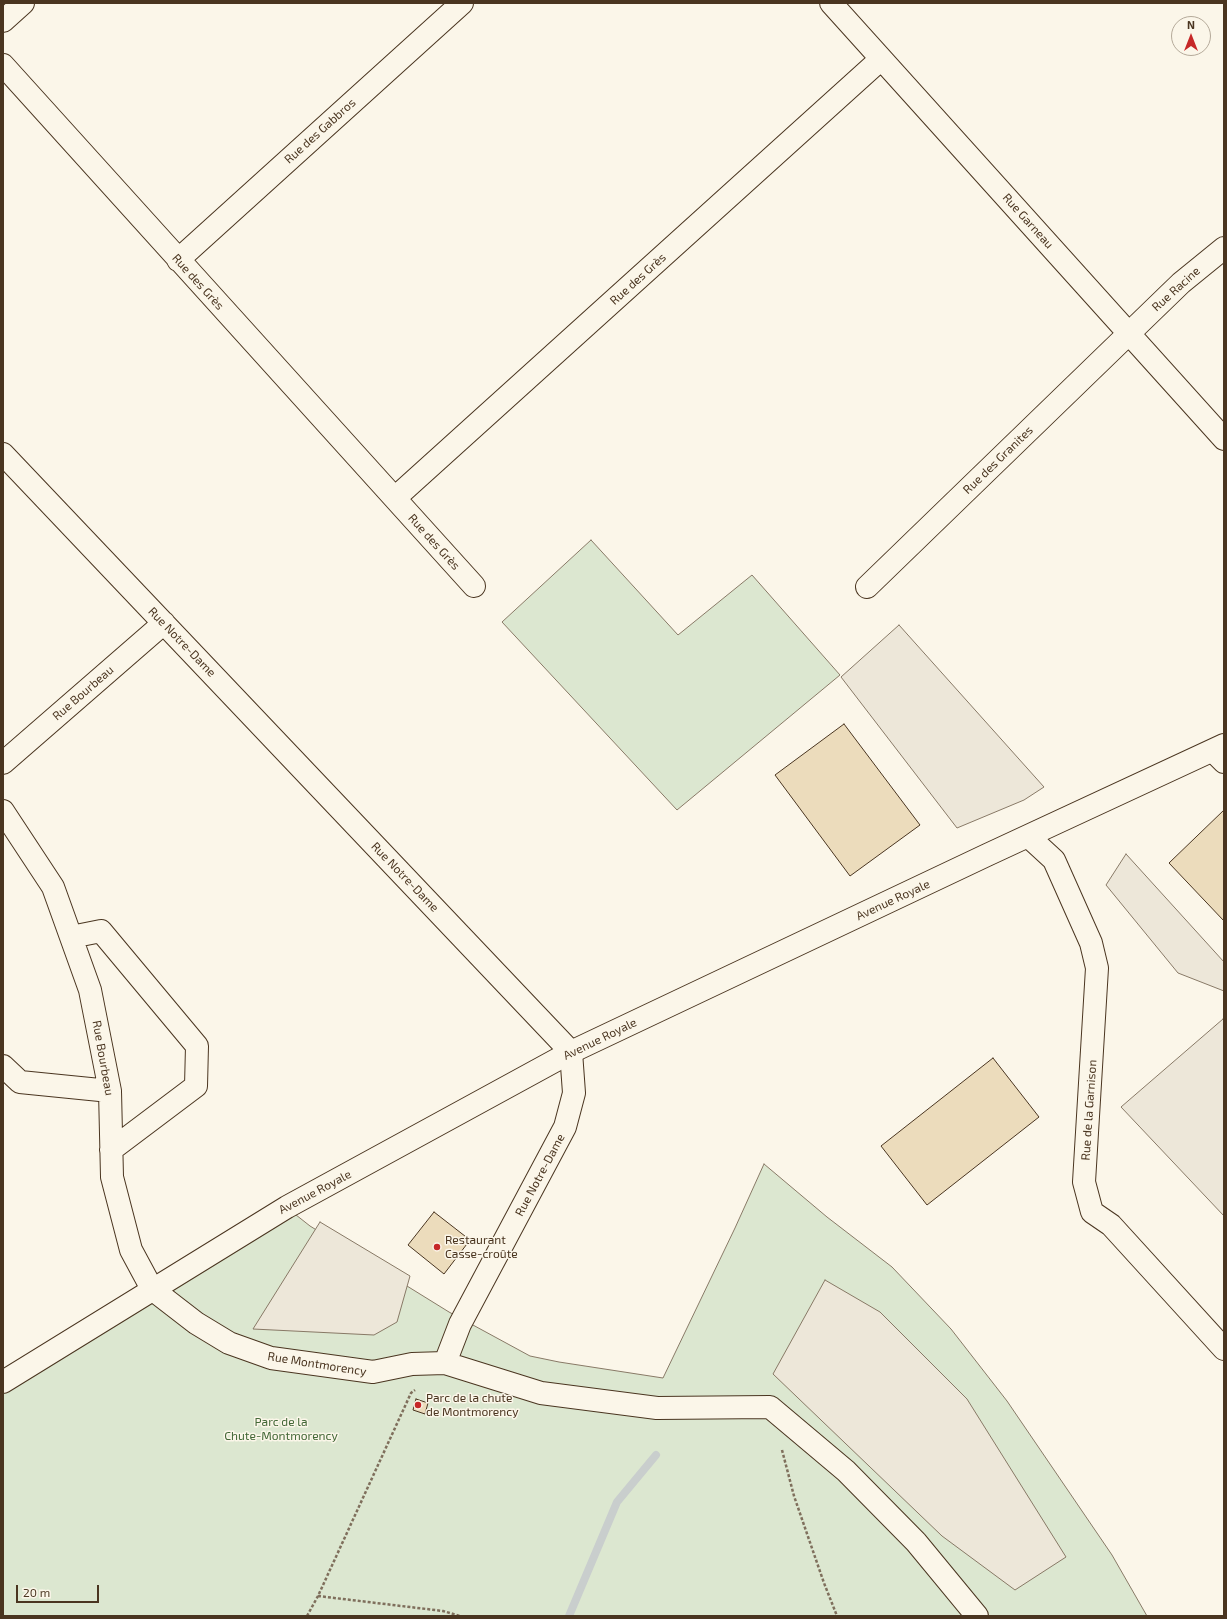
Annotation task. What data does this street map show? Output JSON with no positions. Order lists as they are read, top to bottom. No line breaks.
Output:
{"streets":{"street":["Rue des Gabbros","Rue Garneau","Rue des Grès","Rue Racine","Rue des Granites","Rue Notre-Dame","Rue Bourbeau","Avenue Royale","Rue de la Garnison","Rue Montmorency"]},"crossings":[["Rue des Gabbros","Rue des Grès"],["Rue Garneau","Rue des Grès"],["Rue Garneau","Rue Racine"],["Rue Garneau","Rue des Granites"],["Rue Racine","Rue des Granites"],["Rue Notre-Dame","Rue Bourbeau"],["Rue Notre-Dame","Avenue Royale"],["Rue Notre-Dame","Rue Montmorency"],["Rue Bourbeau","Avenue Royale"],["Rue Bourbeau","Rue Montmorency"],["Avenue Royale","Rue de la Garnison"]],"parks":["Parc de la Chute-Montmorency"],"places":["Restaurant Casse-croûte","Parc de la chute de Montmorency"],"scale_bar":"20 m","north":"top"}
